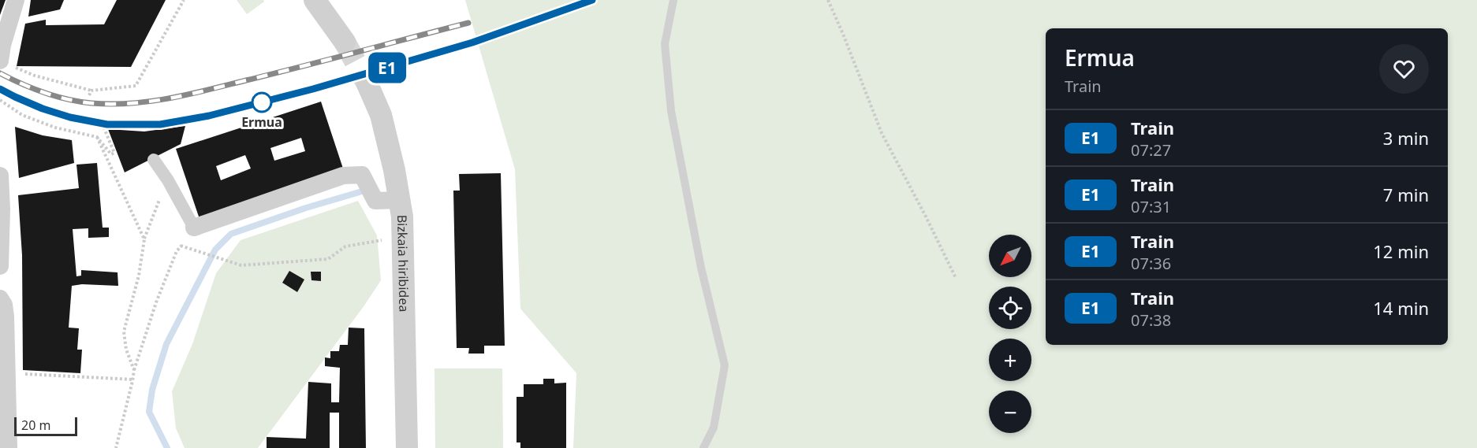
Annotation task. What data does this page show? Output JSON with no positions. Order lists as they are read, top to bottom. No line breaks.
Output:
{"streets":{"street":["Bizkaia hiribidea"]},"places":["Ermua"],"scale_bar":"20 m","north":"bottom left","page":{"on_map":"E1","heading":["Ermua","Train"],"list":[{"mark":"E1","name":"Train","note":"07:27","value":"3 min"},{"mark":"E1","name":"Train","note":"07:31","value":"7 min"},{"mark":"E1","name":"Train","note":"07:36","value":"12 min"},{"mark":"E1","name":"Train","note":"07:38","value":"14 min"}],"map_buttons":["+","−"],"scale":"20 m"}}
